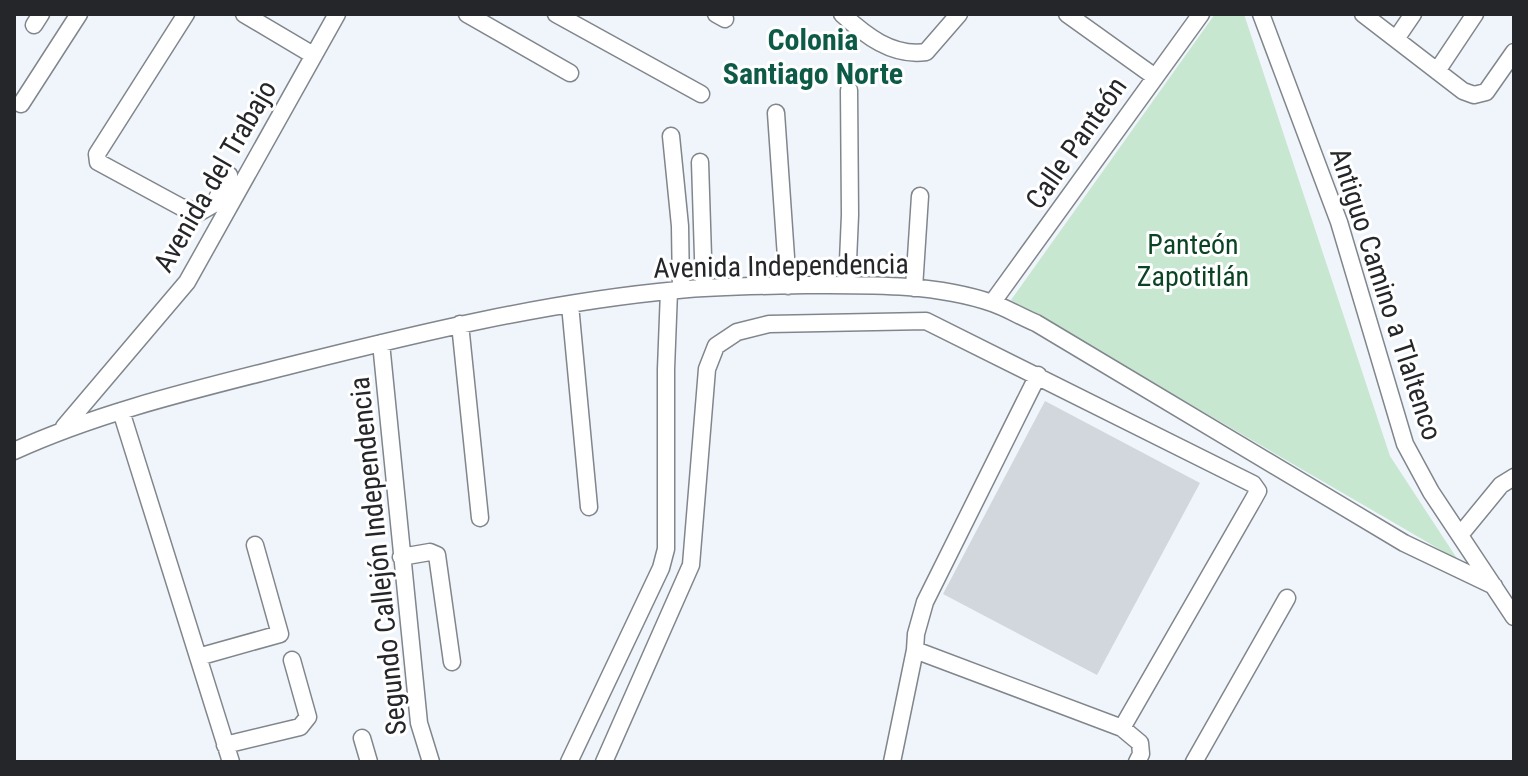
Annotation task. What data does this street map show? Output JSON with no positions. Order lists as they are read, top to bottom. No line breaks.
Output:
{"streets":{"street":["Calle Panteón","Avenida del Trabajo","Avenida Independencia","Antiguo Camino a Tlaltenco","Segundo Callejón Independencia"]},"crossings":[["Calle Panteón","Avenida Independencia"],["Avenida del Trabajo","Avenida Independencia"],["Avenida Independencia","Antiguo Camino a Tlaltenco"],["Avenida Independencia","Segundo Callejón Independencia"]],"districts":["Colonia Santiago Norte"],"parks":["Panteón Zapotitlán"]}
